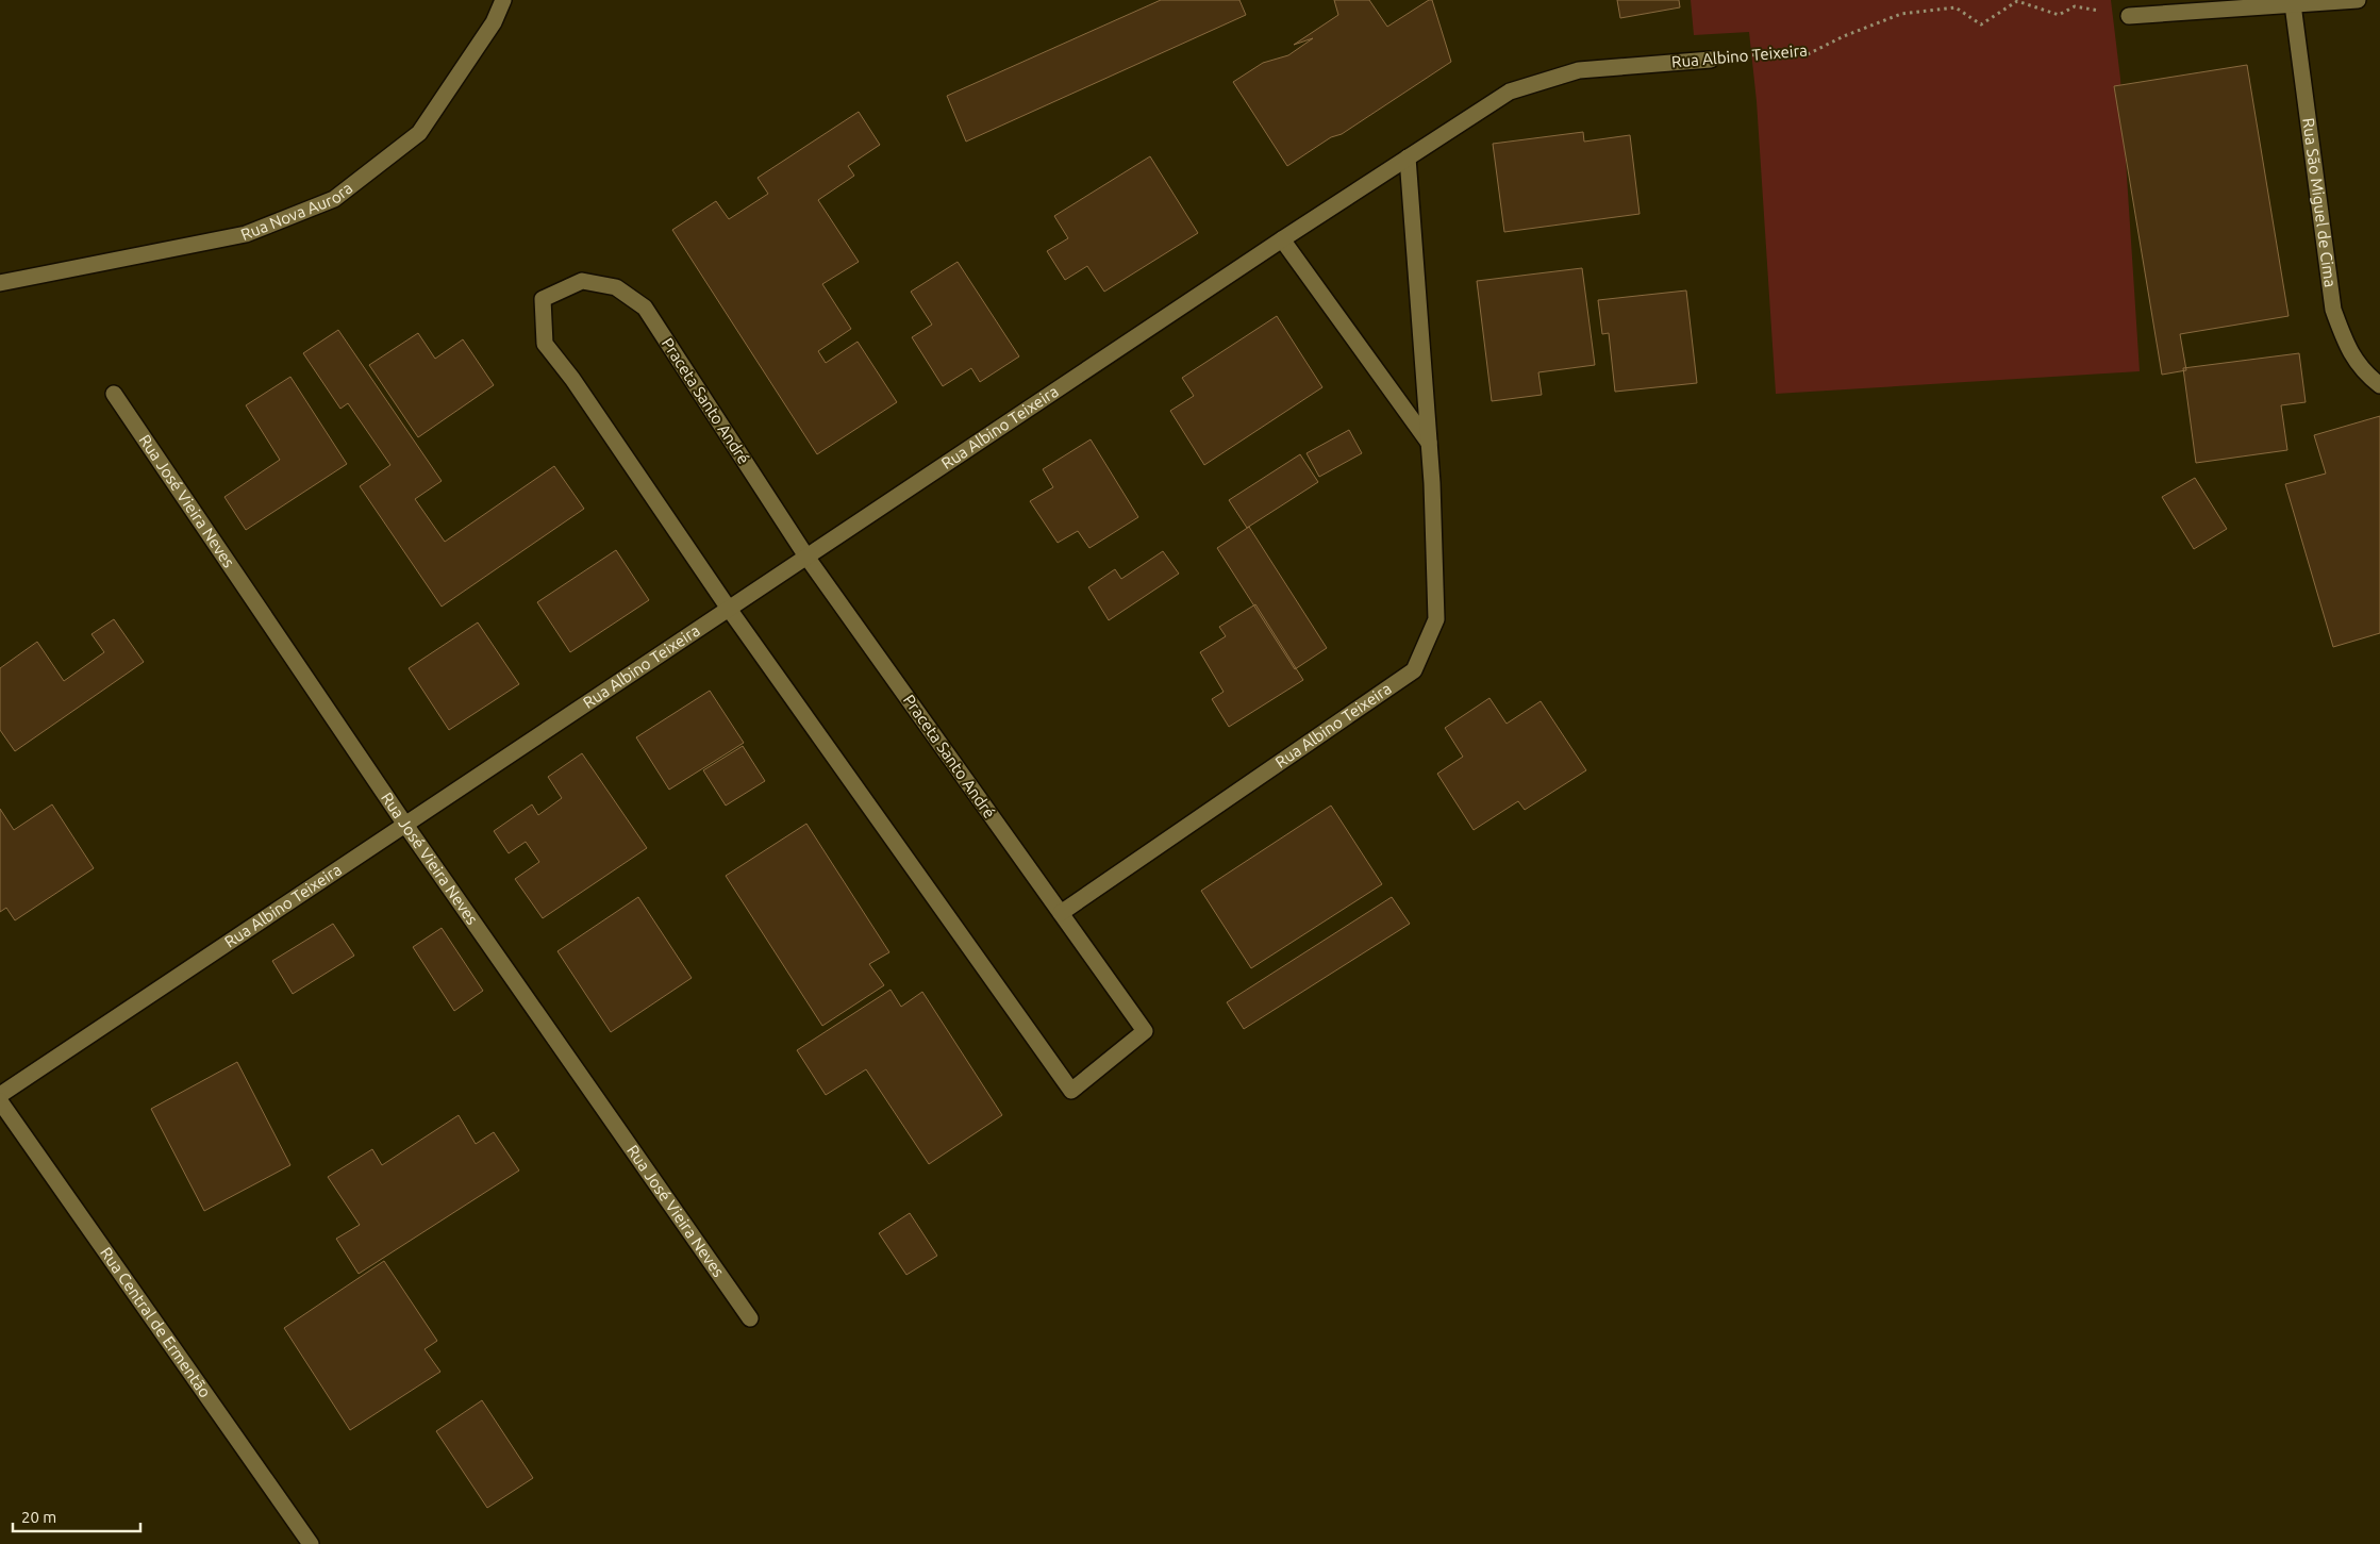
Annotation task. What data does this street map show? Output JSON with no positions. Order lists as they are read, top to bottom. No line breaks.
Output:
{"streets":{"street":["Rua Albino Teixeira","Rua São Miguel de Cima","Rua Nova Aurora","Praceta Santo André","Rua José Vieira Neves","Rua Central de Ermentão"]},"crossings":[["Rua Albino Teixeira","Praceta Santo André"],["Rua Albino Teixeira","Rua José Vieira Neves"]],"scale_bar":"20 m"}
